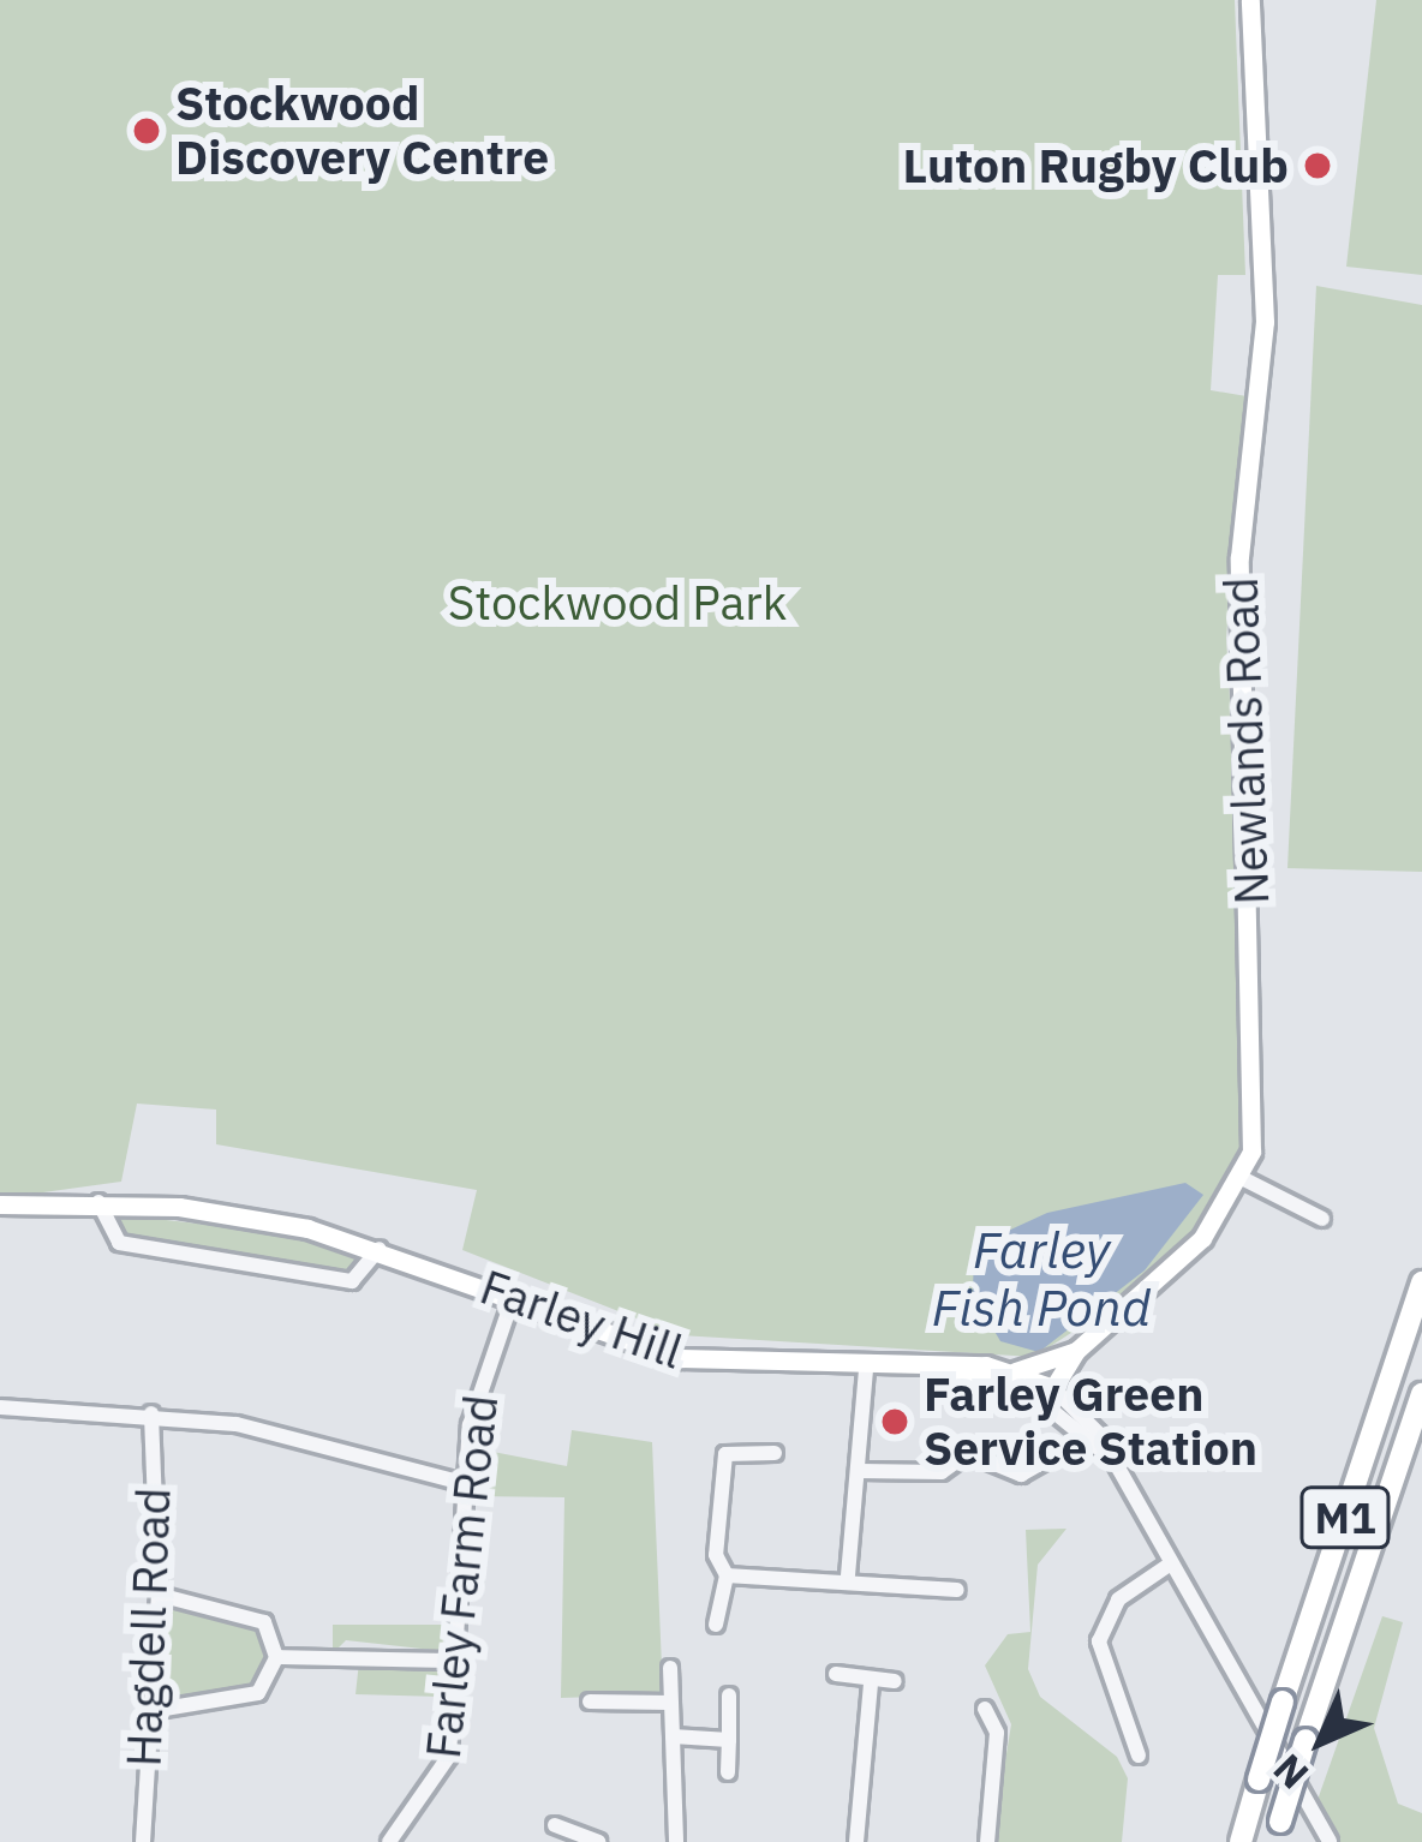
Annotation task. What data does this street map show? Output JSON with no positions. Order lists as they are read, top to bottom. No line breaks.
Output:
{"streets":{"highway":["M1"],"main road":["Newlands Road","Farley Hill"],"street":["Farley Farm Road","Hagdell Road"]},"crossings":[["Newlands Road","Farley Hill"],["Farley Hill","Farley Farm Road"]],"water":["Farley Fish Pond"],"parks":["Stockwood Park"],"places":["Stockwood Discovery Centre","Luton Rugby Club","Farley Green Service Station"],"north":"bottom left"}
